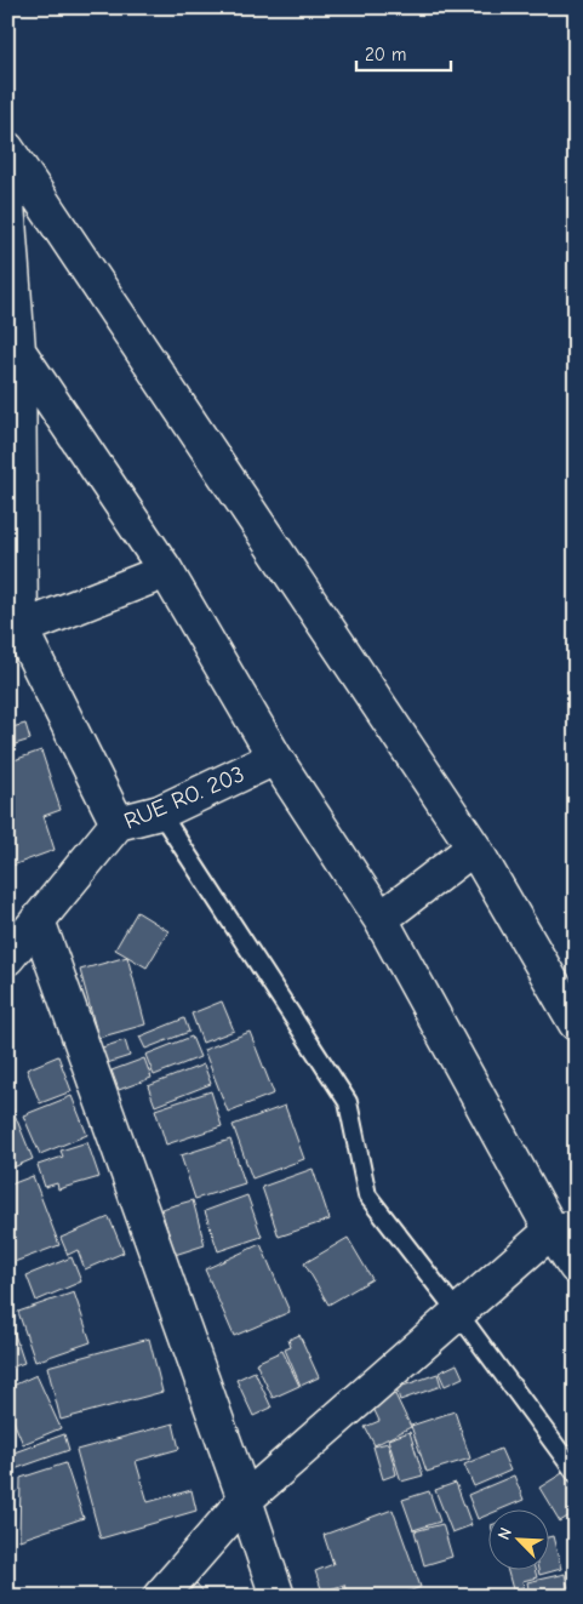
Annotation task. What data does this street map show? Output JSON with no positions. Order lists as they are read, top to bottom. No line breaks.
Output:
{"streets":{"street":["RUE RO. 203"]},"scale_bar":"20 m","north":"top left"}
